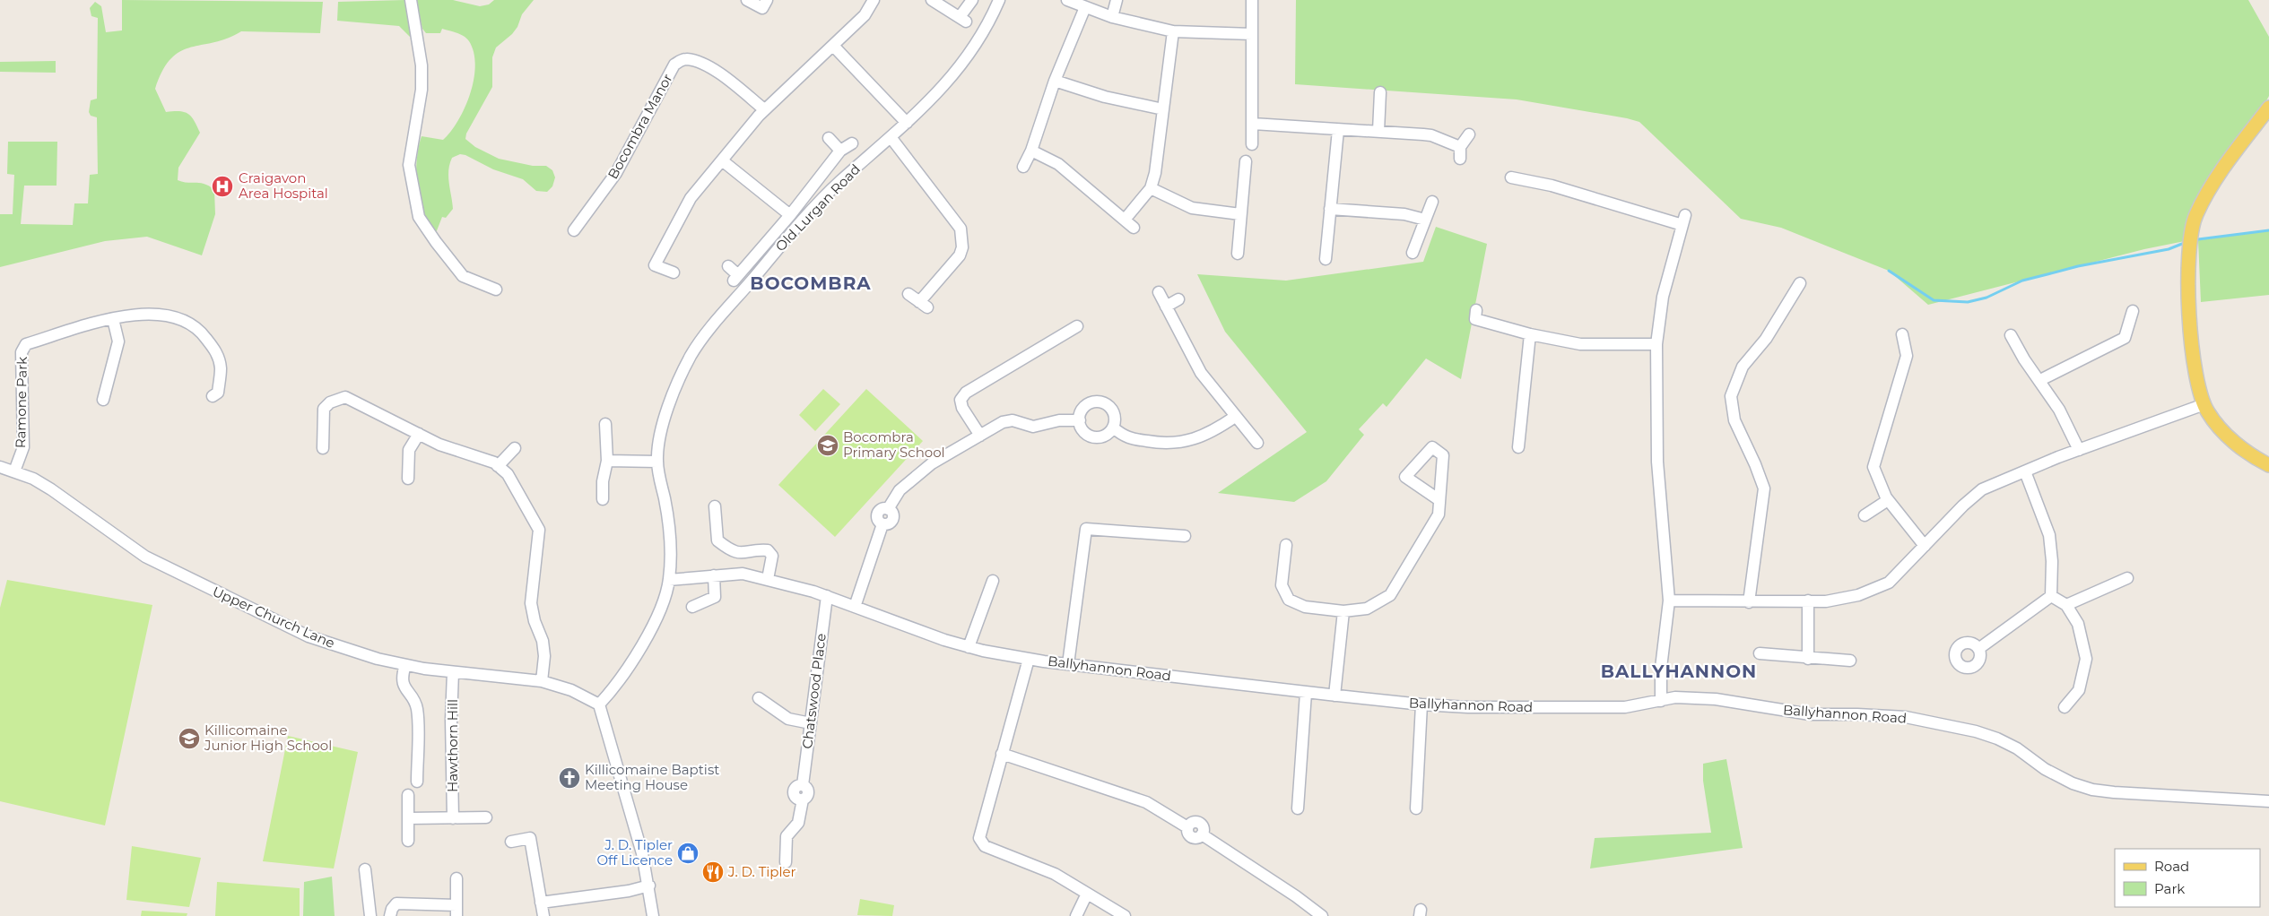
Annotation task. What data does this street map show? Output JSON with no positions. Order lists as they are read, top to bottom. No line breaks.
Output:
{"streets":{"street":["Bocombra Manor","Old Lurgan Road","Ramone Park","Upper Church Lane","Ballyhannon Road","Chatswood Place","Hawthorn Hill"]},"crossings":[["Old Lurgan Road","Upper Church Lane"],["Old Lurgan Road","Ballyhannon Road"],["Ramone Park","Upper Church Lane"],["Upper Church Lane","Hawthorn Hill"],["Ballyhannon Road","Chatswood Place"]],"districts":["BOCOMBRA","BALLYHANNON"],"places":{"hospital":["Craigavon Area Hospital"],"school or university":["Bocombra Primary School","Killicomaine Junior High School"],"church":["Killicomaine Baptist Meeting House"],"shop":["J. D. Tipler Off Licence"],"restaurant":["J. D. Tipler"]},"legend":["Road","Park"]}
